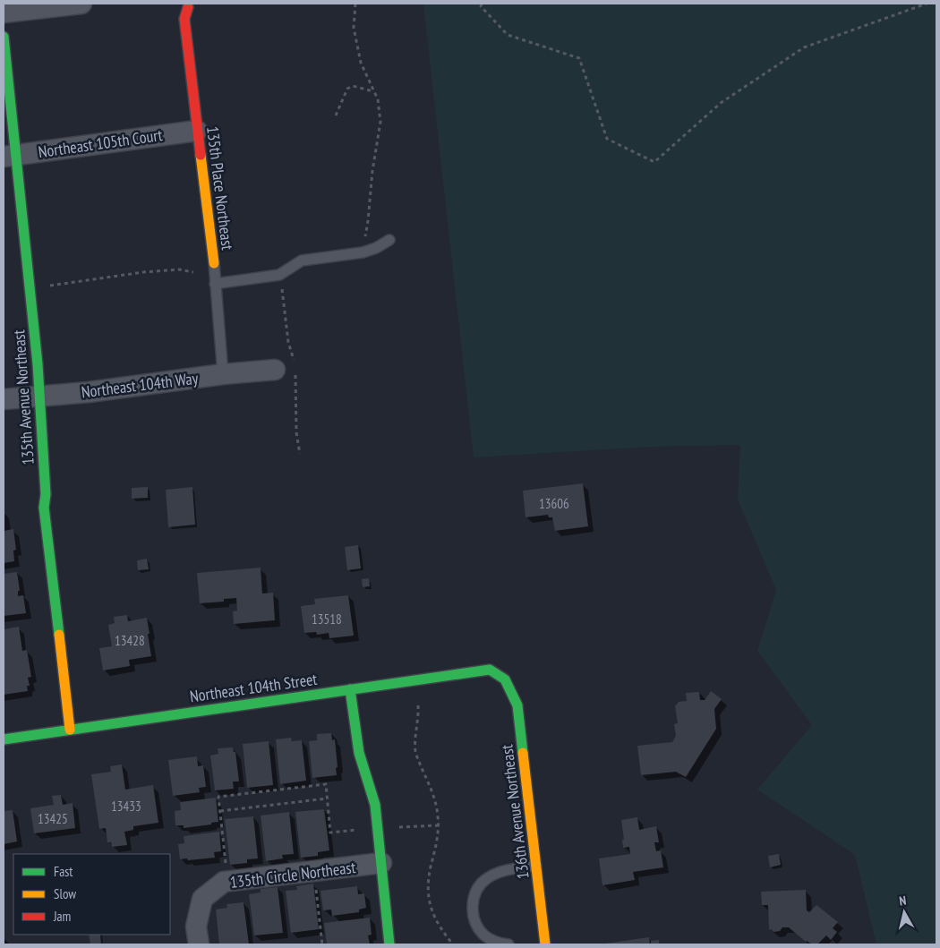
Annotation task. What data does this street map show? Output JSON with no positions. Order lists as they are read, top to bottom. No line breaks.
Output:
{"streets":{"street":["Northeast 105th Court","135th Place Northeast","Northeast 104th Way","135th Avenue Northeast","Northeast 104th Street","136th Avenue Northeast","135th Circle Northeast"]},"crossings":[["Northeast 105th Court","135th Place Northeast"],["Northeast 105th Court","135th Avenue Northeast"],["135th Place Northeast","Northeast 104th Way"],["Northeast 104th Way","135th Avenue Northeast"],["135th Avenue Northeast","Northeast 104th Street"],["Northeast 104th Street","136th Avenue Northeast"]],"house_numbers":["13606","13518","13428","13433","13425"],"legend":["Fast","Slow","Jam"],"north":"top"}
